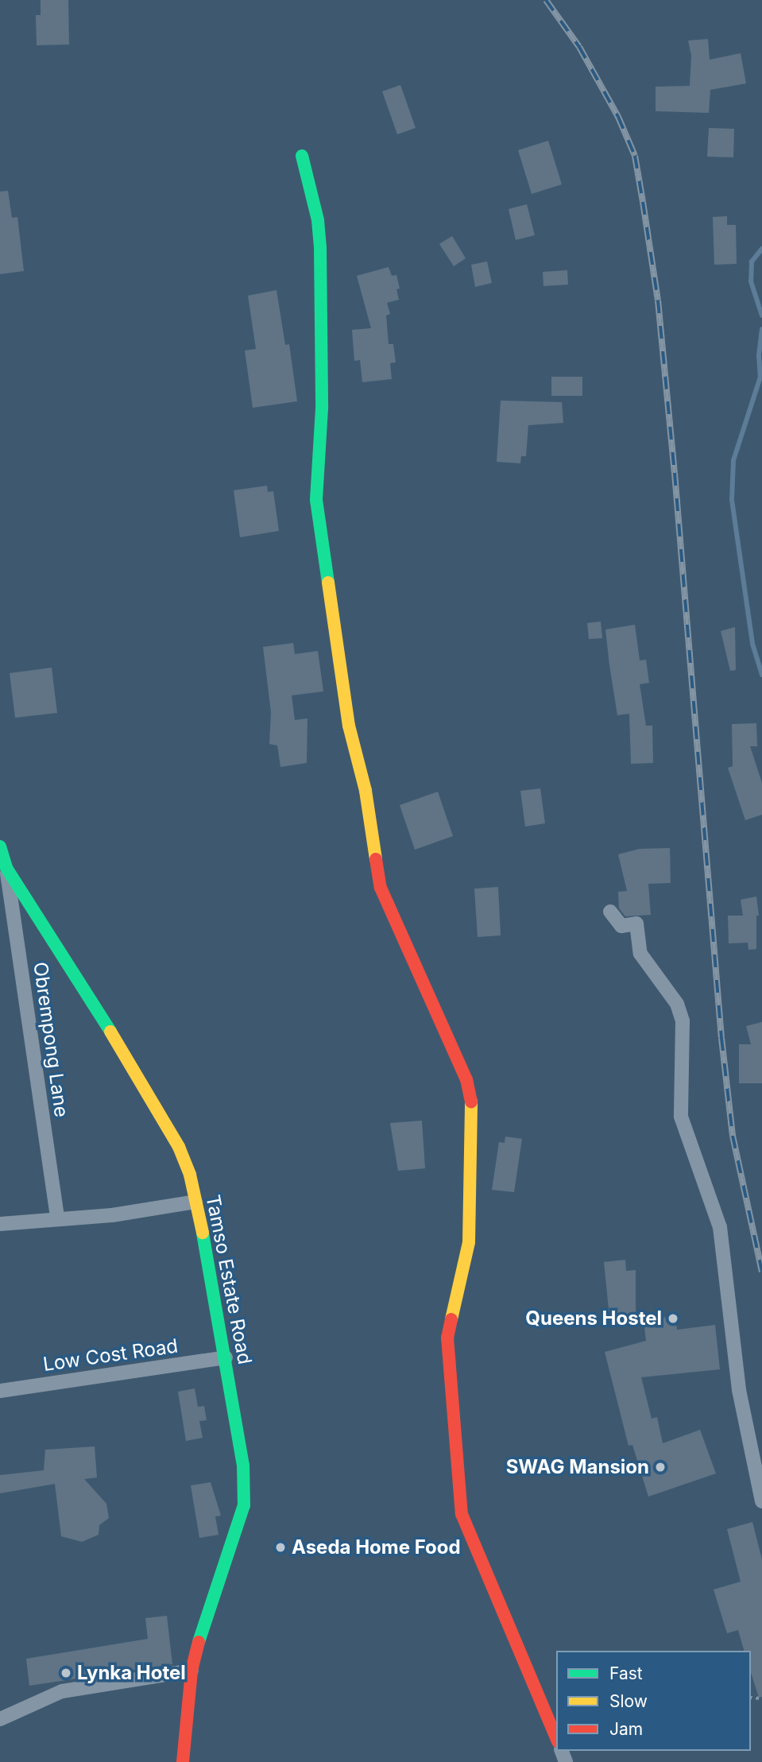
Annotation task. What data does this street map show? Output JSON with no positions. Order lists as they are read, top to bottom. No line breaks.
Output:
{"streets":{"street":["Obrempong Lane","Tamso Estate Road","Low Cost Road"]},"crossings":[["Obrempong Lane","Tamso Estate Road"],["Tamso Estate Road","Low Cost Road"]],"places":["Queens Hostel","SWAG Mansion","Aseda Home Food","Lynka Hotel"],"legend":["Fast","Slow","Jam"]}
